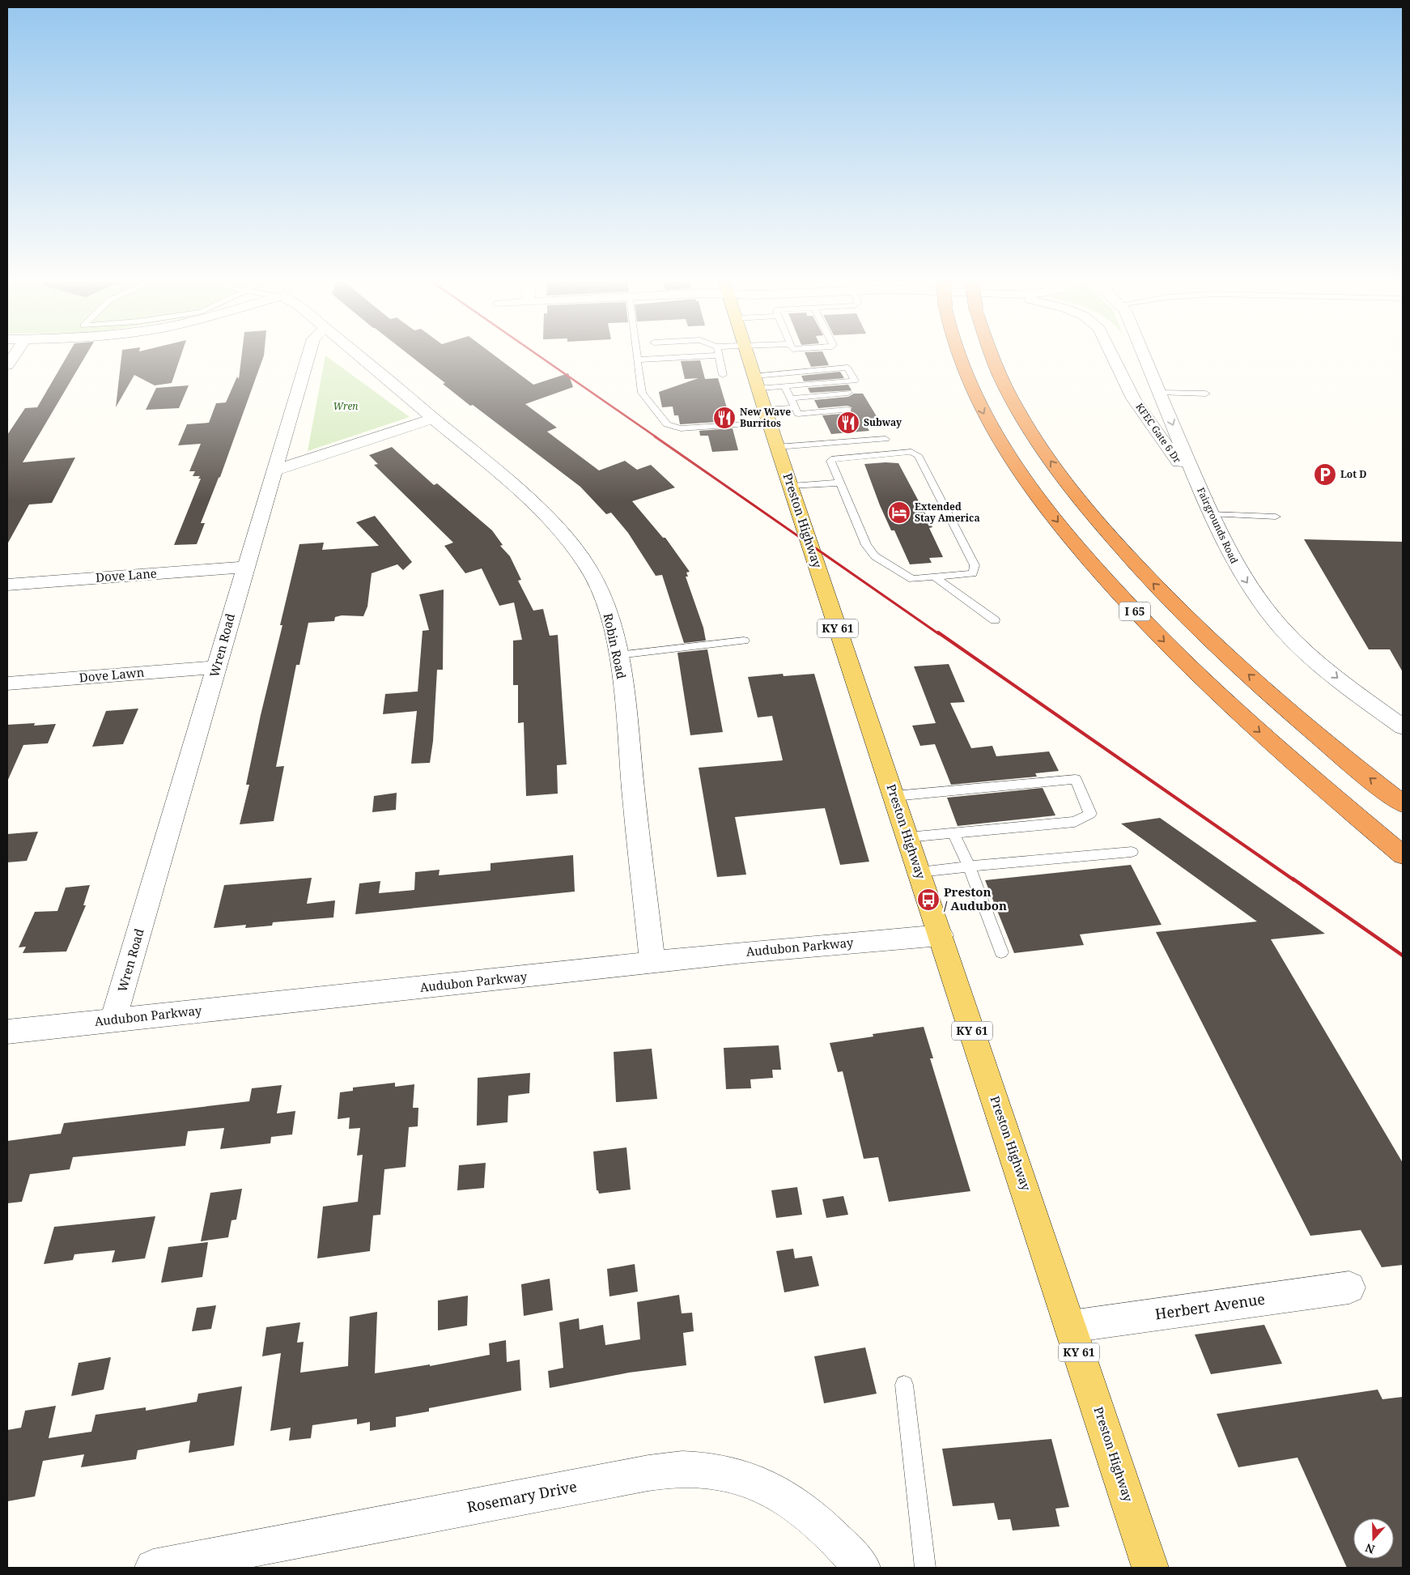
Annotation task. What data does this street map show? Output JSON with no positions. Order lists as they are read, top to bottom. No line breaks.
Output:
{"streets":{"highway":["I 65"],"main road":["Preston Highway","KY 61"],"street":["KFEC Gate 6 Dr","Fairgrounds Road","Dove Lane","Wren Road","Robin Road","Dove Lawn","Audubon Parkway","Herbert Avenue","Rosemary Drive"]},"crossings":[["KFEC Gate 6 Dr","Fairgrounds Road"],["Preston Highway","Audubon Parkway"],["Preston Highway","Herbert Avenue"],["Dove Lane","Wren Road"],["Wren Road","Dove Lawn"],["Wren Road","Audubon Parkway"],["Robin Road","Audubon Parkway"]],"one_way":["Fairgrounds Road"],"parks":["Wren"],"places":{"restaurant":["New Wave Burritos","Subway"],"parking":["Lot D"],"hotel":["Extended Stay America"],"bus stop":["Preston / Audubon"]},"north":"bottom"}
